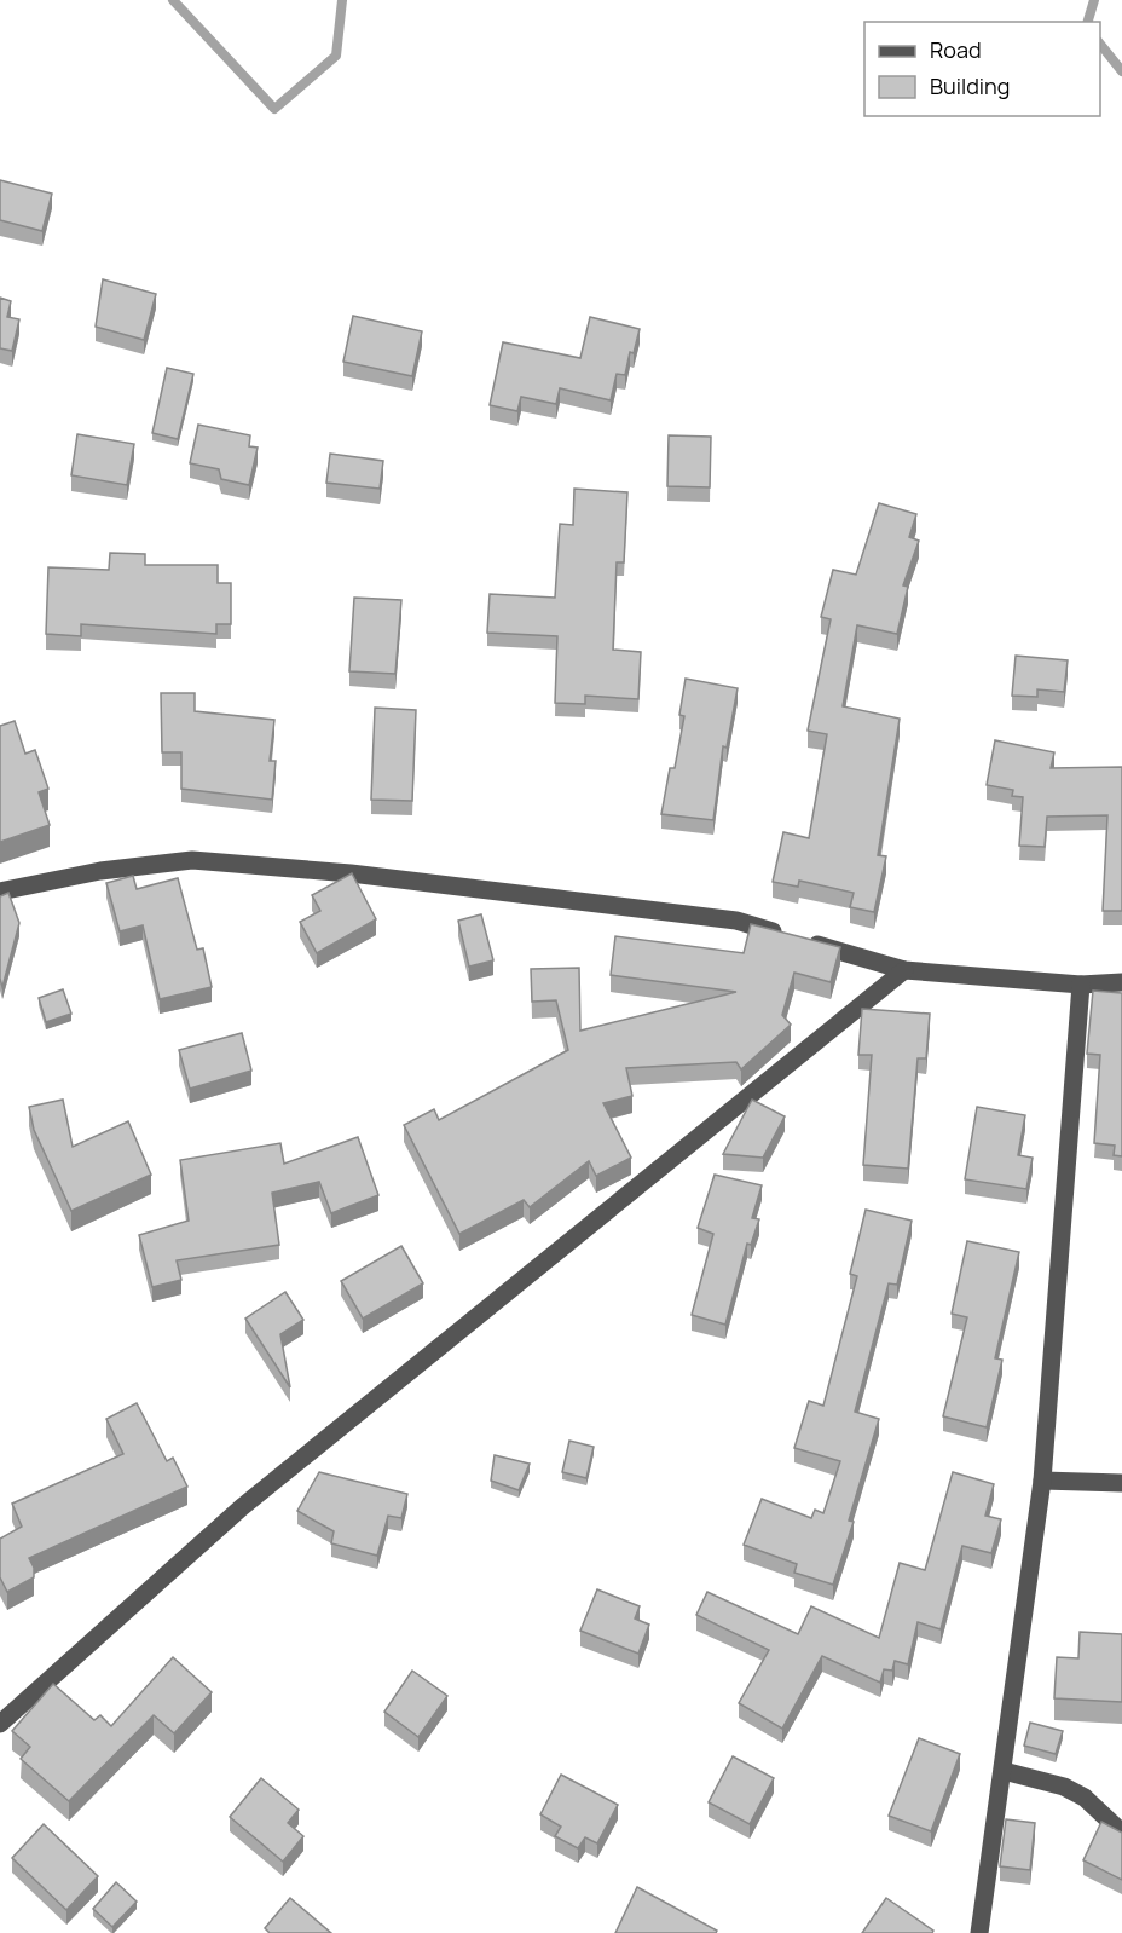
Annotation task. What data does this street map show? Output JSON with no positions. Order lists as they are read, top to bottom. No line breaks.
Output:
{"legend":["Road","Building"]}
